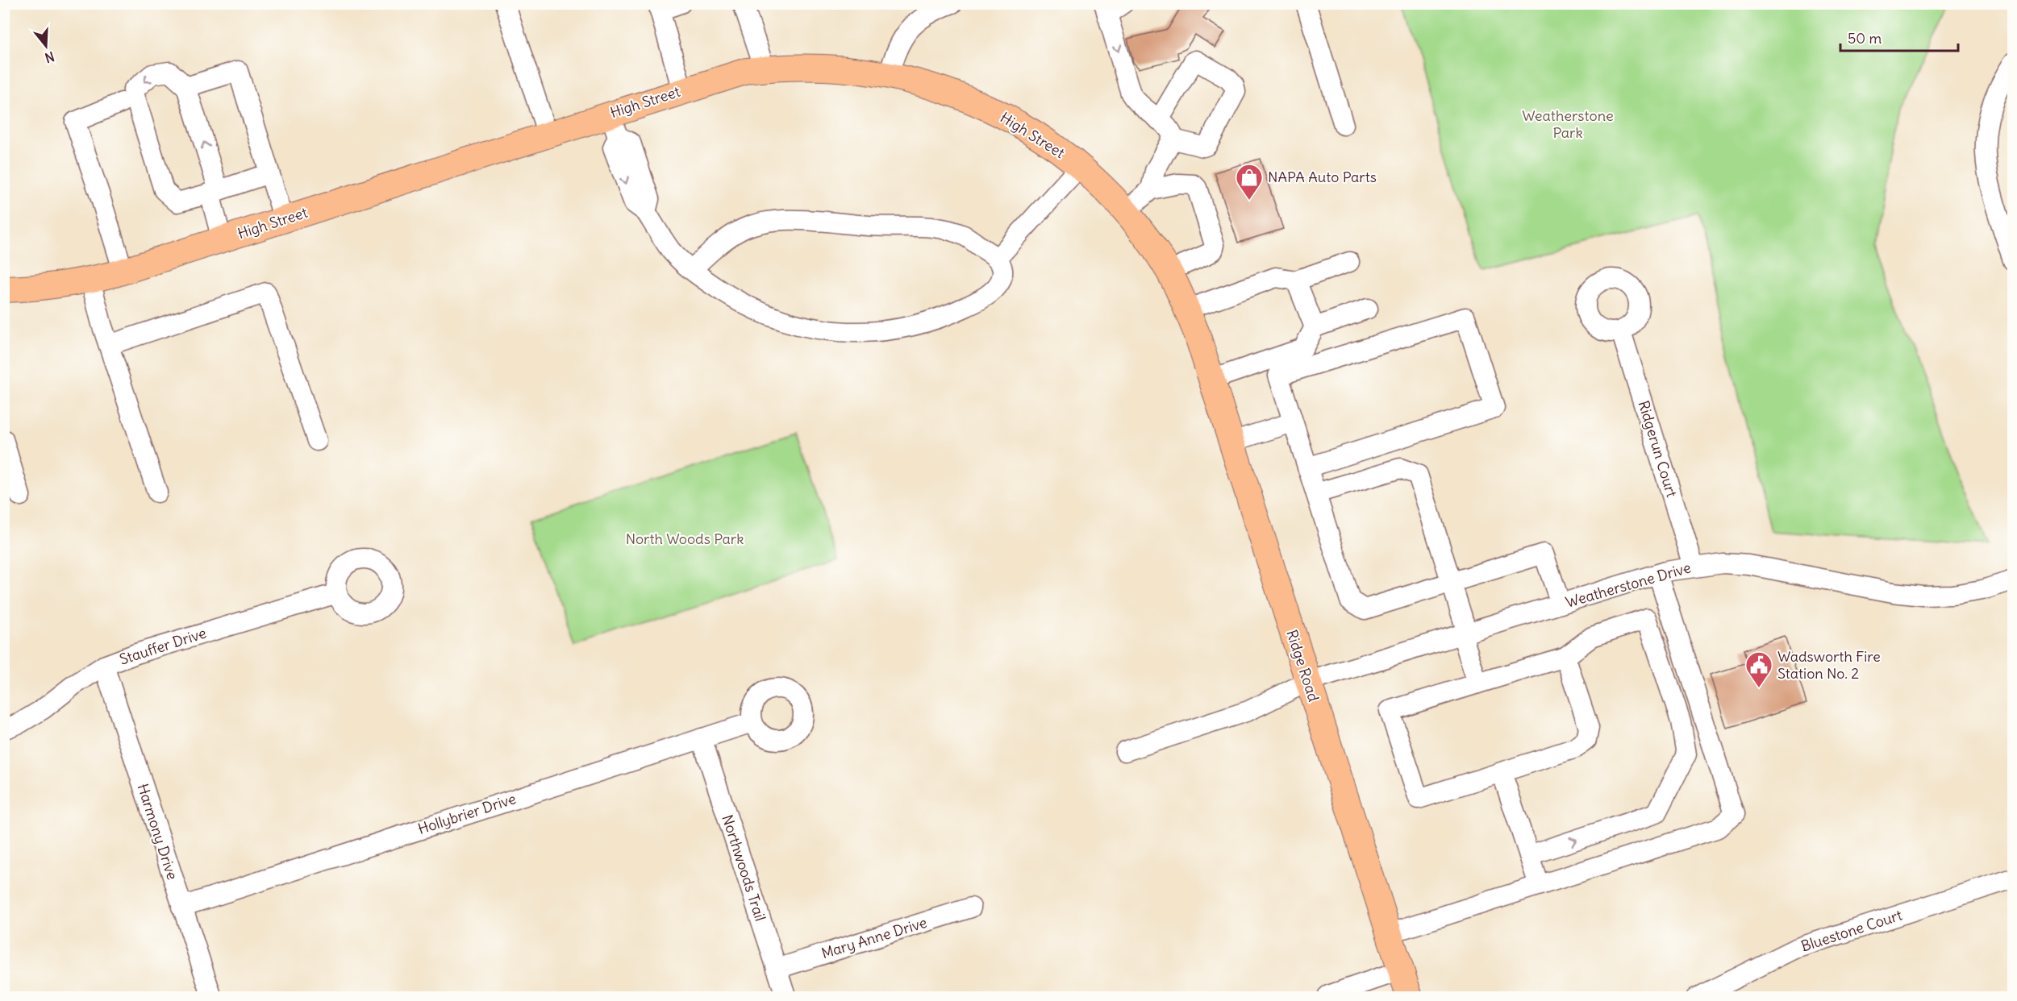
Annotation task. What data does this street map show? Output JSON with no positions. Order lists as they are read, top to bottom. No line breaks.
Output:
{"streets":{"main road":["High Street","Ridge Road"],"street":["Ridgerun Court","Weatherstone Drive","Stauffer Drive","Hollybrier Drive","Harmony Drive","Northwoods Trail","Bluestone Court","Mary Anne Drive"]},"crossings":[["High Street","Ridge Road"],["Ridgerun Court","Weatherstone Drive"],["Weatherstone Drive","Ridge Road"],["Stauffer Drive","Harmony Drive"],["Hollybrier Drive","Harmony Drive"],["Hollybrier Drive","Northwoods Trail"],["Northwoods Trail","Mary Anne Drive"]],"parks":["Weatherstone Park","North Woods Park"],"places":{"shop":["NAPA Auto Parts"],"public building":["Wadsworth Fire Station No. 2"]},"scale_bar":"50 m","north":"bottom"}
